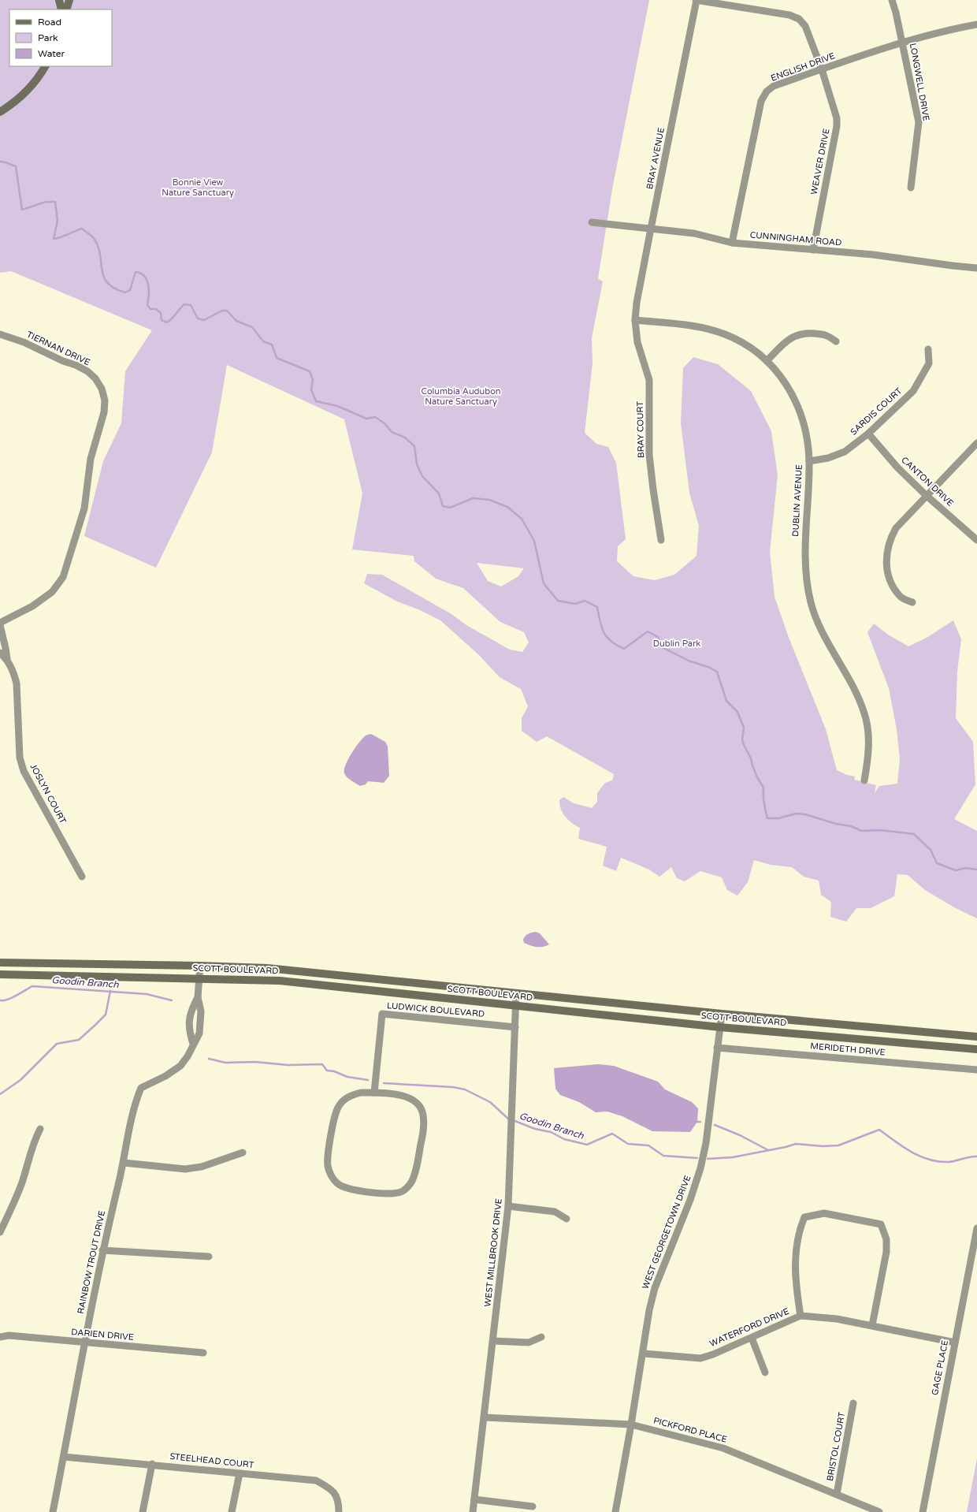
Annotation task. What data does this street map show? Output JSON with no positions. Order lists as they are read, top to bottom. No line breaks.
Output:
{"streets":{"main road":["SCOTT BOULEVARD"],"street":["ENGLISH DRIVE","LONGWELL DRIVE","BRAY AVENUE","WEAVER DRIVE","CUNNINGHAM ROAD","TIERNAN DRIVE","SARDIS COURT","BRAY COURT","CANTON DRIVE","DUBLIN AVENUE","JOSLYN COURT","LUDWICK BOULEVARD","MERIDETH DRIVE","WEST GEORGETOWN DRIVE","WEST MILLBROOK DRIVE","RAINBOW TROUT DRIVE","WATERFORD DRIVE","DARIEN DRIVE","GAGE PLACE","PICKFORD PLACE","BRISTOL COURT","STEELHEAD COURT"]},"crossings":[["ENGLISH DRIVE","LONGWELL DRIVE"],["ENGLISH DRIVE","WEAVER DRIVE"],["ENGLISH DRIVE","CUNNINGHAM ROAD"],["BRAY AVENUE","WEAVER DRIVE"],["BRAY AVENUE","CUNNINGHAM ROAD"],["BRAY AVENUE","BRAY COURT"],["BRAY AVENUE","DUBLIN AVENUE"],["WEAVER DRIVE","CUNNINGHAM ROAD"],["TIERNAN DRIVE","JOSLYN COURT"],["SARDIS COURT","CANTON DRIVE"],["SARDIS COURT","DUBLIN AVENUE"],["BRAY COURT","DUBLIN AVENUE"],["SCOTT BOULEVARD","WEST GEORGETOWN DRIVE"],["SCOTT BOULEVARD","WEST MILLBROOK DRIVE"],["SCOTT BOULEVARD","RAINBOW TROUT DRIVE"],["LUDWICK BOULEVARD","WEST MILLBROOK DRIVE"],["MERIDETH DRIVE","WEST GEORGETOWN DRIVE"],["WEST GEORGETOWN DRIVE","WATERFORD DRIVE"],["WEST GEORGETOWN DRIVE","PICKFORD PLACE"],["WEST MILLBROOK DRIVE","PICKFORD PLACE"],["RAINBOW TROUT DRIVE","DARIEN DRIVE"],["RAINBOW TROUT DRIVE","STEELHEAD COURT"],["WATERFORD DRIVE","GAGE PLACE"],["PICKFORD PLACE","BRISTOL COURT"]],"water":["Goodin Branch"],"parks":["Bonnie View Nature Sanctuary","Columbia Audubon Nature Sanctuary","Dublin Park"],"legend":["Road","Park","Water"]}
